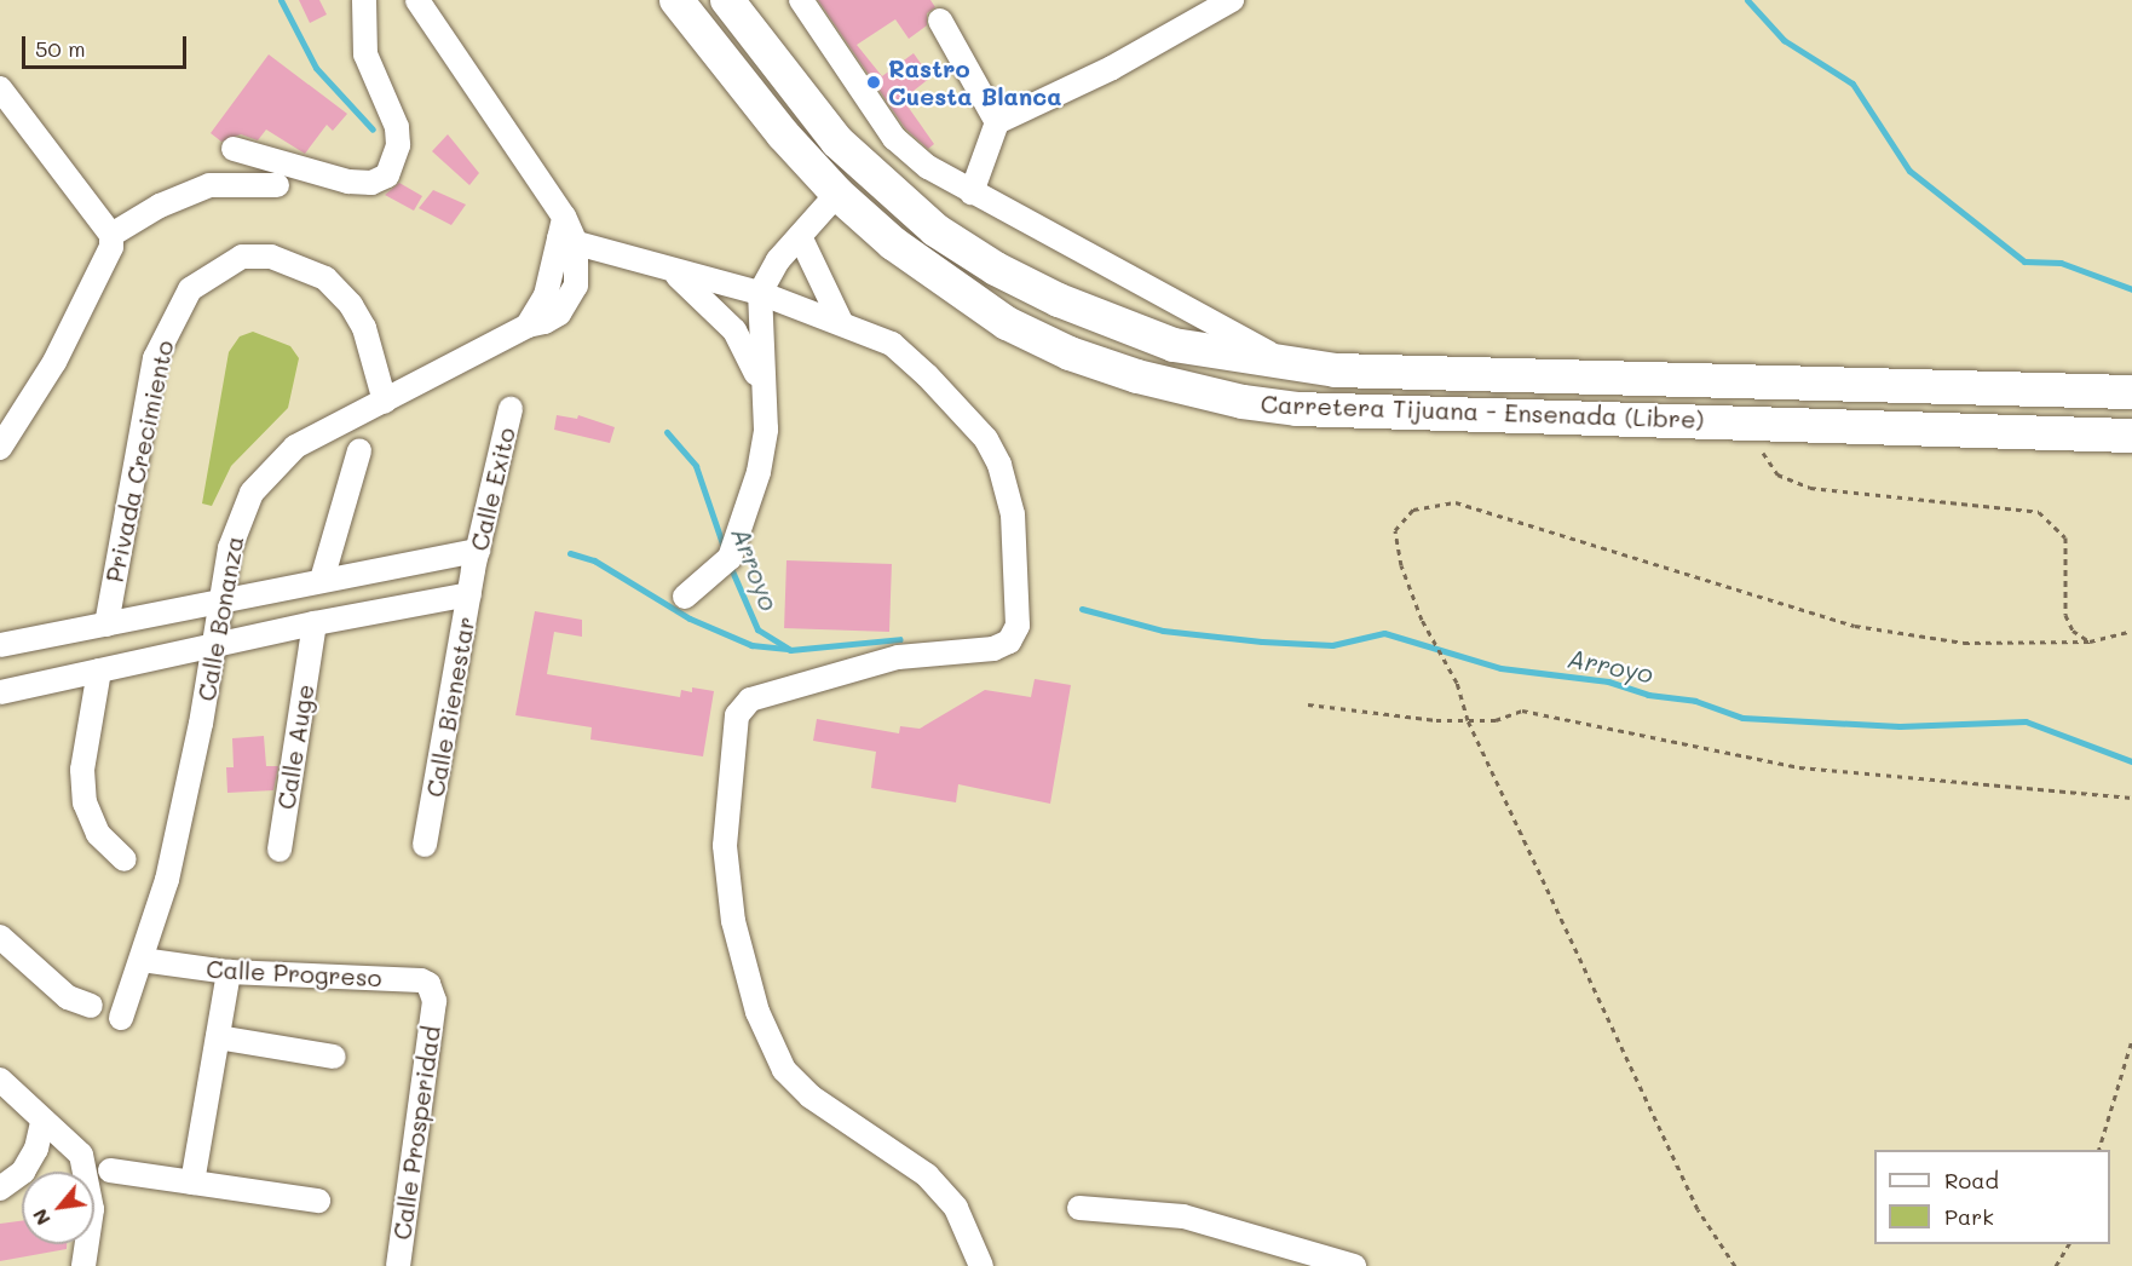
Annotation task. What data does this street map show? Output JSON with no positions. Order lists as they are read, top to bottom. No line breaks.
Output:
{"streets":{"highway":["Carretera Tijuana - Ensenada (Libre)"],"street":["Privada Crecimiento","Calle Exito","Calle Bonanza","Calle Bienestar","Calle Auge","Calle Progreso","Calle Prosperidad"]},"crossings":[["Privada Crecimiento","Calle Bonanza"],["Calle Exito","Calle Bienestar"],["Calle Bonanza","Calle Progreso"],["Calle Progreso","Calle Prosperidad"]],"water":["Arroyo"],"places":["Rastro Cuesta Blanca"],"legend":["Road","Park"],"scale_bar":"50 m","north":"bottom left"}
